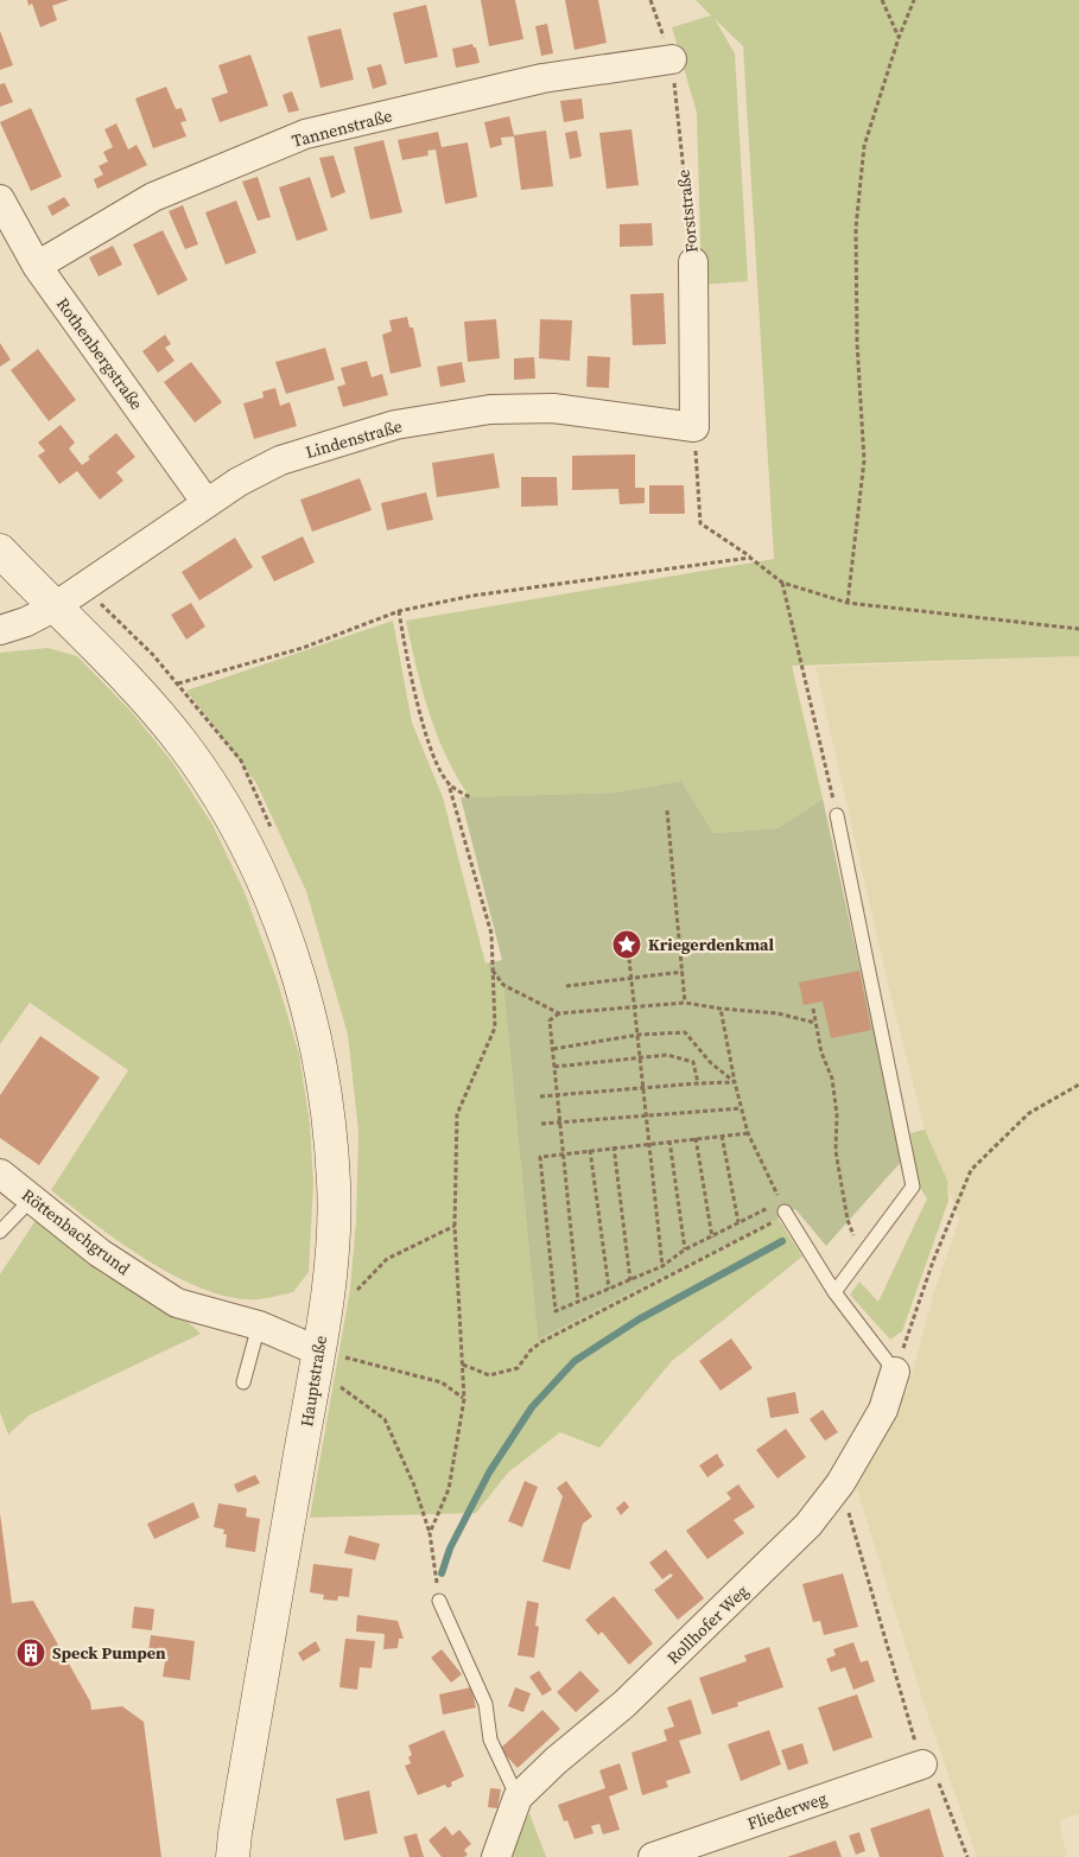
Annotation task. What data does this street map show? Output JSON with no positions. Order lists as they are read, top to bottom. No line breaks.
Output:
{"streets":{"main road":["Hauptstraße"],"street":["Tannenstraße","Forststraße","Rothenbergstraße","Lindenstraße","Röttenbachgrund","Rollhofer Weg","Fliederweg"]},"crossings":[["Tannenstraße","Forststraße"],["Tannenstraße","Rothenbergstraße"],["Forststraße","Lindenstraße"],["Rothenbergstraße","Lindenstraße"],["Lindenstraße","Hauptstraße"],["Röttenbachgrund","Hauptstraße"]],"places":{"place":["Kriegerdenkmal"],"building":["Speck Pumpen"]}}
